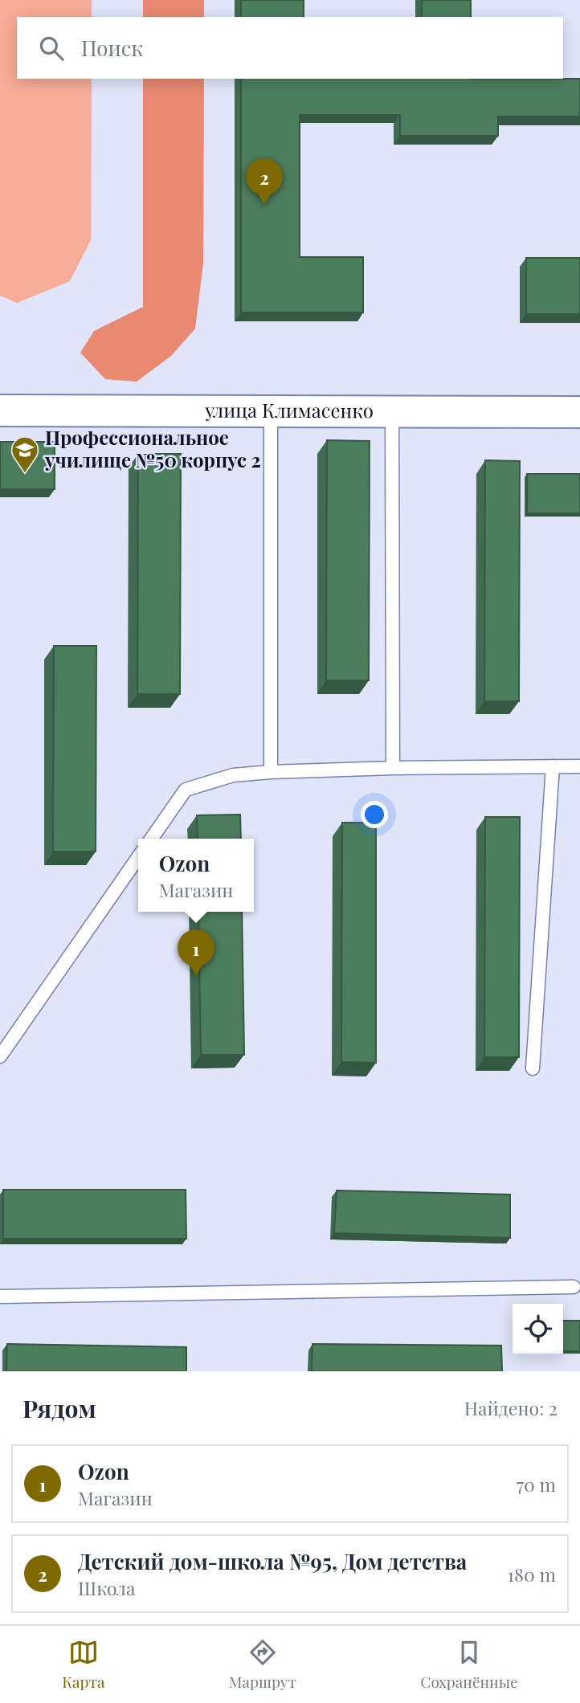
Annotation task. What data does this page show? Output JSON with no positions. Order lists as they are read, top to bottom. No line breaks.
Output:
{"streets":{"street":["улица Климасенко"]},"places":{"school or university":["Профессиональное училище №50 корпус 2"]},"page":{"search":"Поиск","pins":["2","1"],"popup":["Ozon","Магазин"],"heading":["Рядом","Найдено: 2"],"list":[{"mark":"1","name":"Ozon","note":"Магазин","value":"70 m"},{"mark":"2","name":"Детский дом-школа №95, Дом детства","note":"Школа","value":"180 m"}],"nav":["Карта","Маршрут","Сохранённые"]}}
